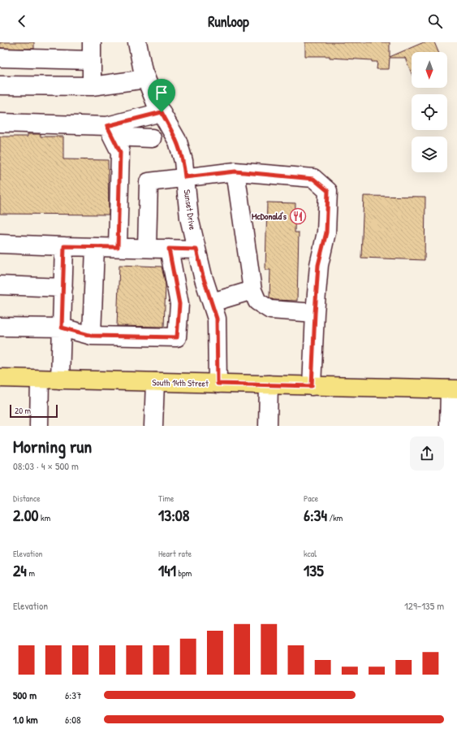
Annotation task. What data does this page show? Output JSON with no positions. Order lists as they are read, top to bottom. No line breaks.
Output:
{"streets":{"main road":["South 14th Street"],"street":["Sunset Drive"]},"crossings":[["Sunset Drive","South 14th Street"]],"places":{"restaurant":["McDonald's"]},"scale_bar":"20 m","north":"bottom","page":{"header":"Runloop","scale":"20 m","heading":["Morning run","08:03 · 4 × 500 m"],"stats":[["Distance","2.00 km"],["Time","13:08"],["Pace","6:34 /km"],["Elevation","24 m"],["Heart rate","141 bpm"],["kcal","135"]],"chart":["Elevation","129–135 m"],"list":[{"name":"500 m","note":"6:37"},{"name":"1.0 km","note":"6:08"}]}}
